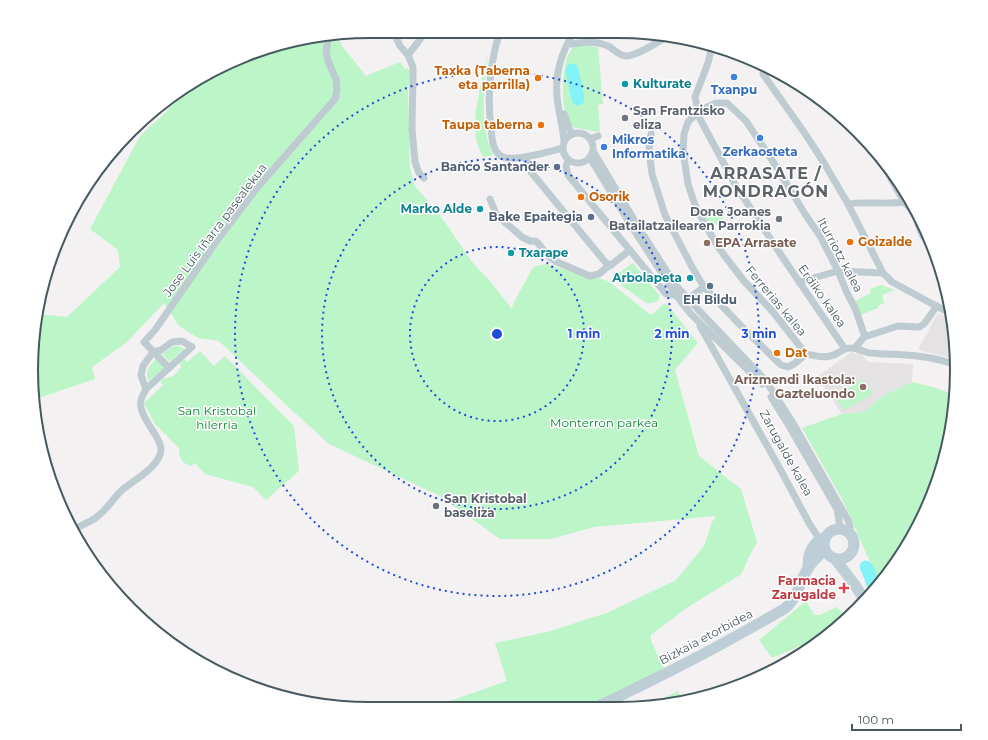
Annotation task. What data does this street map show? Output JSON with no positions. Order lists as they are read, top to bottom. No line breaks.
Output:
{"streets":{"street":["Jose Luis Iñarra pasealekua","Iturriotz kalea","Erdiko kalea","Ferrerias kalea","Zarugalde kalea","Bizkaia etorbidea"]},"crossings":[["Iturriotz kalea","Erdiko kalea"],["Iturriotz kalea","Ferrerias kalea"],["Erdiko kalea","Ferrerias kalea"],["Zarugalde kalea","Bizkaia etorbidea"]],"districts":["ARRASATE / MONDRAGÓN"],"parks":["San Kristobal hilerria","Monterron parkea"],"places":{"other":["Txanpu","Taxka (Taberna eta parrilla)","Kulturate","San Frantzisko eliza","Taupa taberna","Zerkaosteta","Mikros Informatika","Banco Santander","Osorik","Marko Alde","Bake Epaitegia","Done Joanes Batailatzailearen Parrokia","Goizalde","EPA Arrasate","Txarape","Arbolapeta","EH Bildu","Dat","Arizmendi Ikastola: Gazteluondo","San Kristobal baseliza"],"health":["Farmacia Zarugalde"]},"scale_bar":"100 m","rings":["1 min","2 min","3 min"]}
